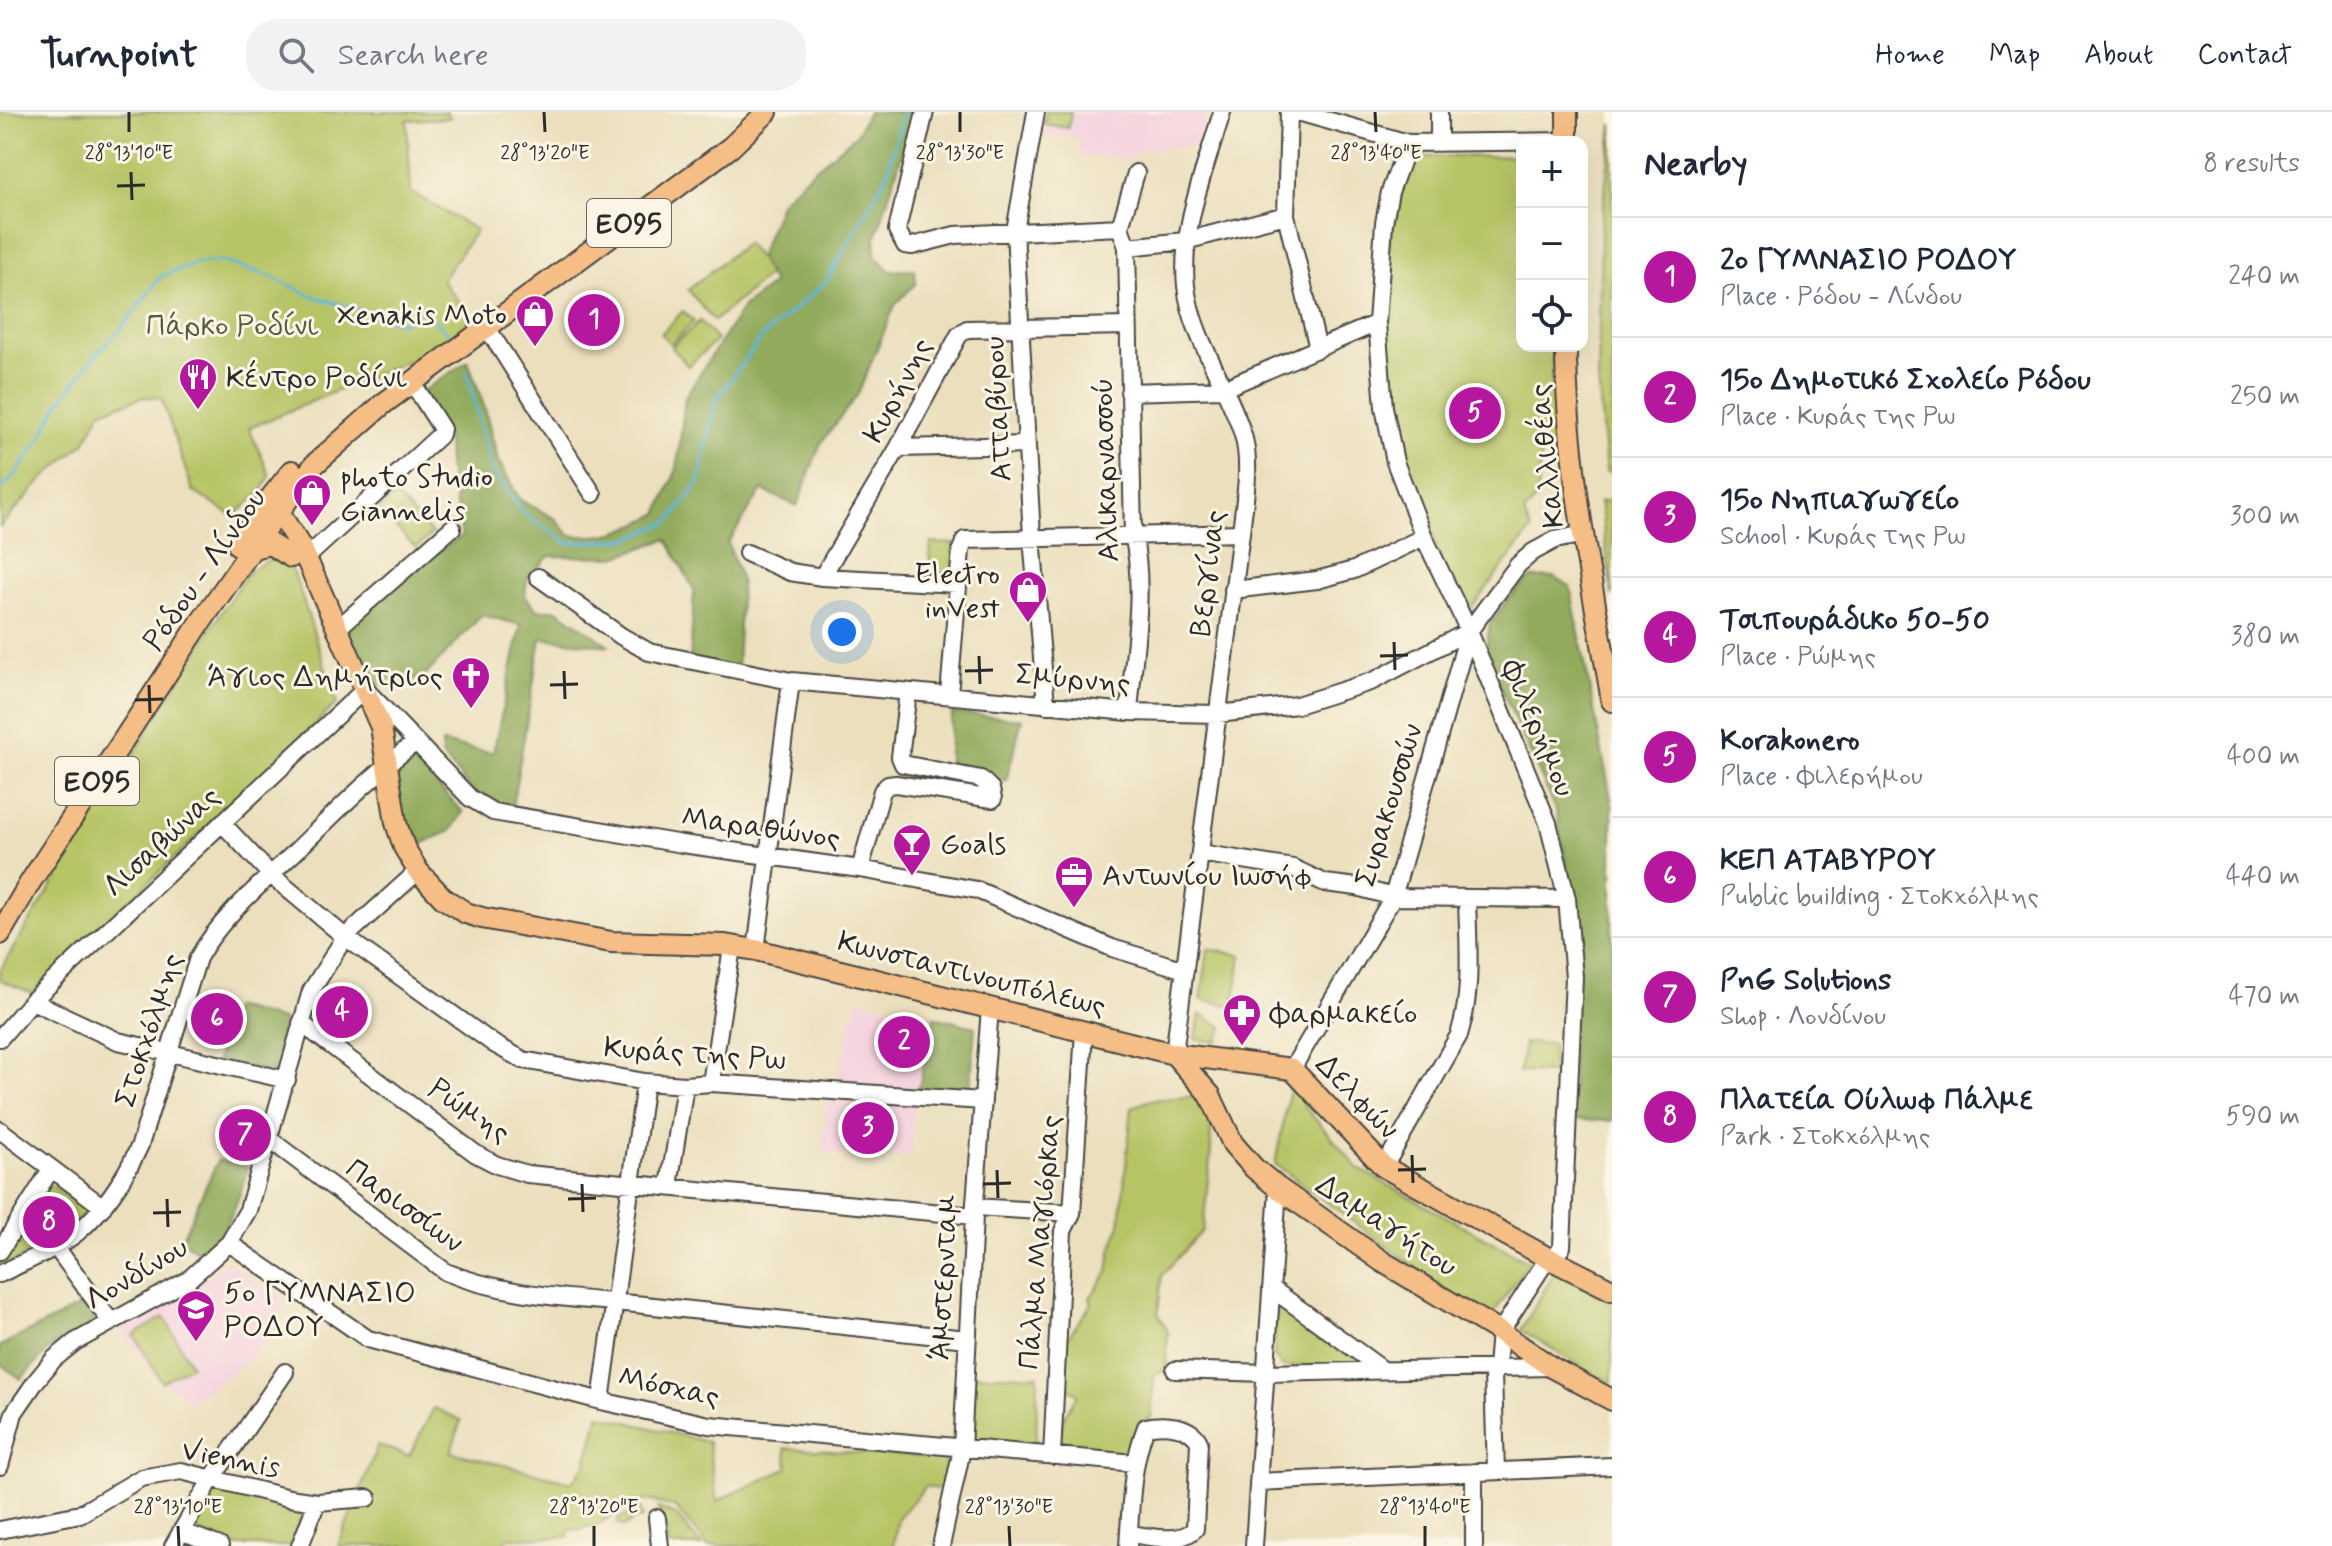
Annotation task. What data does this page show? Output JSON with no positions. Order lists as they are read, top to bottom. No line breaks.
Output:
{"streets":{"main road":["ΕΟ95","Καλλιθέας","Ρόδου - Λίνδου","Κωνσταντινουπόλεως","Δελφών","Δαμαγήτου"],"street":["Κυρήνης","Ατταβύρου","Αλικαρνασσού","Βεργίνας","Σμύρνης","Φιλερήμου","Συρακουσσών","Μαραθώνος","Λισαβώνας","Στοκχόλμης","Κυράς της Ρω","Ρώμης","Παρισσίων","Πάλμα Μαγιόρκας","Λονδίνου","Άμστερνταμ","Μόσχας","Viennis"]},"crossings":[["Κυρήνης","Ατταβύρου"],["Κυρήνης","Αλικαρνασσού"],["Ατταβύρου","Σμύρνης"],["Αλικαρνασσού","Σμύρνης"],["Βεργίνας","Σμύρνης"],["Βεργίνας","Μαραθώνος"],["Βεργίνας","Κωνσταντινουπόλεως"],["Βεργίνας","Δελφών"],["Βεργίνας","Δαμαγήτου"],["Σμύρνης","Φιλερήμου"],["Σμύρνης","Συρακουσσών"],["Φιλερήμου","Συρακουσσών"],["Φιλερήμου","Δελφών"],["Φιλερήμου","Δαμαγήτου"],["Συρακουσσών","Δελφών"],["Μαραθώνος","Λισαβώνας"],["Μαραθώνος","Κωνσταντινουπόλεως"],["Μαραθώνος","Στοκχόλμης"],["Λισαβώνας","Κωνσταντινουπόλεως"],["Λισαβώνας","Κυράς της Ρω"],["Κωνσταντινουπόλεως","Στοκχόλμης"],["Κωνσταντινουπόλεως","Δελφών"],["Κωνσταντινουπόλεως","Δαμαγήτου"],["Κωνσταντινουπόλεως","Πάλμα Μαγιόρκας"],["Κωνσταντινουπόλεως","Λονδίνου"],["Κωνσταντινουπόλεως","Άμστερνταμ"],["Στοκχόλμης","Κυράς της Ρω"],["Κυράς της Ρω","Λονδίνου"],["Κυράς της Ρω","Άμστερνταμ"],["Δελφών","Δαμαγήτου"],["Ρώμης","Πάλμα Μαγιόρκας"],["Ρώμης","Λονδίνου"],["Ρώμης","Άμστερνταμ"],["Παρισσίων","Λονδίνου"],["Παρισσίων","Άμστερνταμ"],["Πάλμα Μαγιόρκας","Μόσχας"],["Λονδίνου","Μόσχας"],["Άμστερνταμ","Μόσχας"]],"parks":["Πάρκο Ροδίνι"],"places":{"shop":["Xenakis Moto","photo Studio Giannelis","Electro inVest"],"restaurant":["Κέντρο Ροδίνι"],"church":["Άγιος Δημήτριος"],"bar":["Goals"],"office":["Αντωνίου Ιωσήφ"],"pharmacy":["Φαρμακείο"],"school or university":["5ο ΓΥΜΝΑΣΙΟ ΡΟΔΟΥ"]},"page":{"header":"Turnpoint","search":"Search here","nav":["Home","Map","About","Contact"],"heading":["Nearby","8 results"],"map_buttons":["+","−"],"list":[{"mark":"1","name":"2ο ΓΥΜΝΑΣΙΟ ΡΟΔΟΥ","note":"Place · Ρόδου - Λίνδου","value":"240 m"},{"mark":"2","name":"15ο Δημοτικό Σχολείο Ρόδου","note":"Place · Κυράς της Ρω","value":"250 m"},{"mark":"3","name":"15ο Νηπιαγωγείο","note":"School · Κυράς της Ρω","value":"300 m"},{"mark":"4","name":"Τσιπουράδικο 50-50","note":"Place · Ρώμης","value":"380 m"},{"mark":"5","name":"Korakonero","note":"Place · Φιλερήμου","value":"400 m"},{"mark":"6","name":"ΚΕΠ ΑΤΑΒΥΡΟΥ","note":"Public building · Στοκχόλμης","value":"440 m"},{"mark":"7","name":"PnG Solutions","note":"Shop · Λονδίνου","value":"470 m"},{"mark":"8","name":"Πλατεία Ούλωφ Πάλμε","note":"Park · Στοκχόλμης","value":"590 m"}],"pins":["1","5","4","6","2","3","7","8"]},"coordinates":["28°13'10\"E","28°13'20\"E","28°13'30\"E","28°13'40\"E"]}
